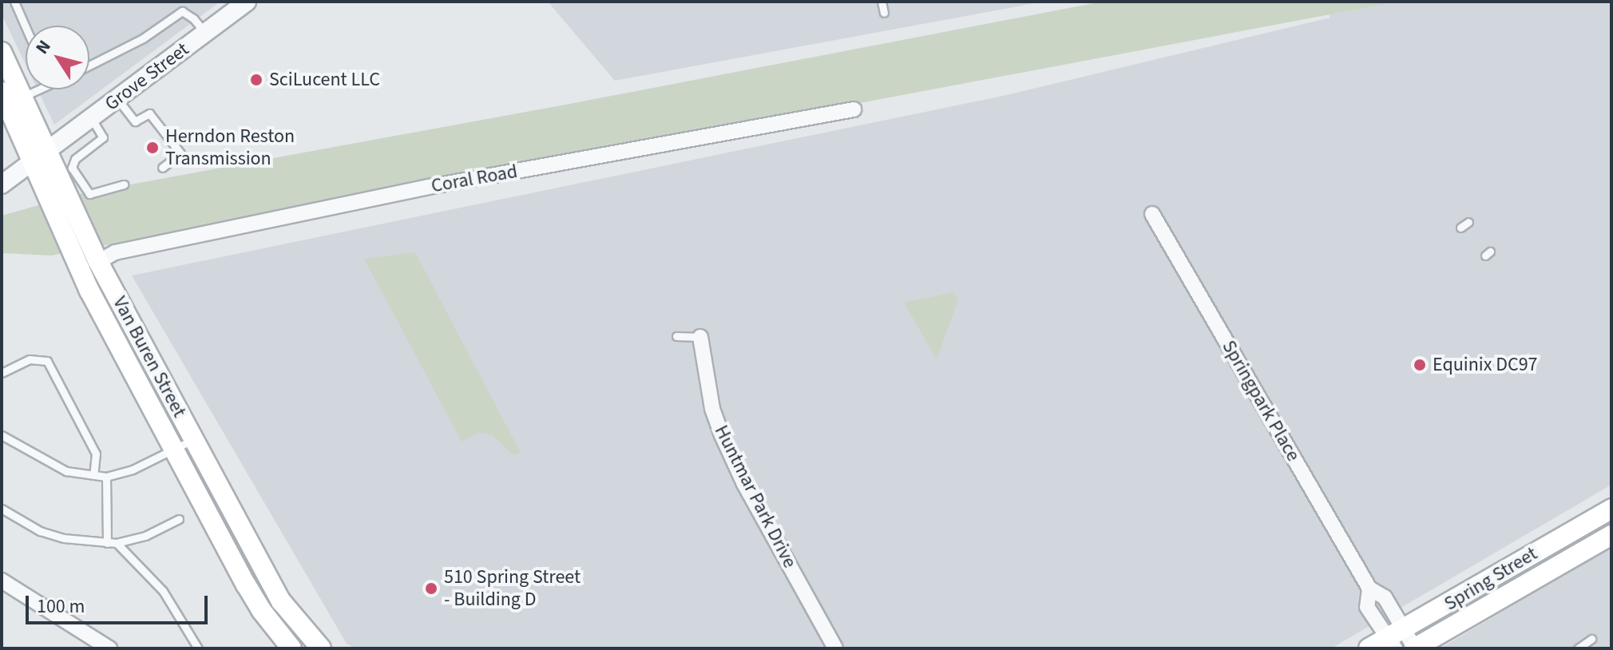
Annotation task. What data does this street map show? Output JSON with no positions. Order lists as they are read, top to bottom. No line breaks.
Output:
{"streets":{"main road":["Van Buren Street","Spring Street"],"street":["Grove Street","Coral Road","Springpark Place","Huntmar Park Drive"]},"crossings":[["Grove Street","Van Buren Street"],["Coral Road","Van Buren Street"],["Springpark Place","Spring Street"]],"places":["SciLucent LLC","Herndon Reston Transmission","Equinix DC97","510 Spring Street - Building D"],"scale_bar":"100 m","north":"top left"}
